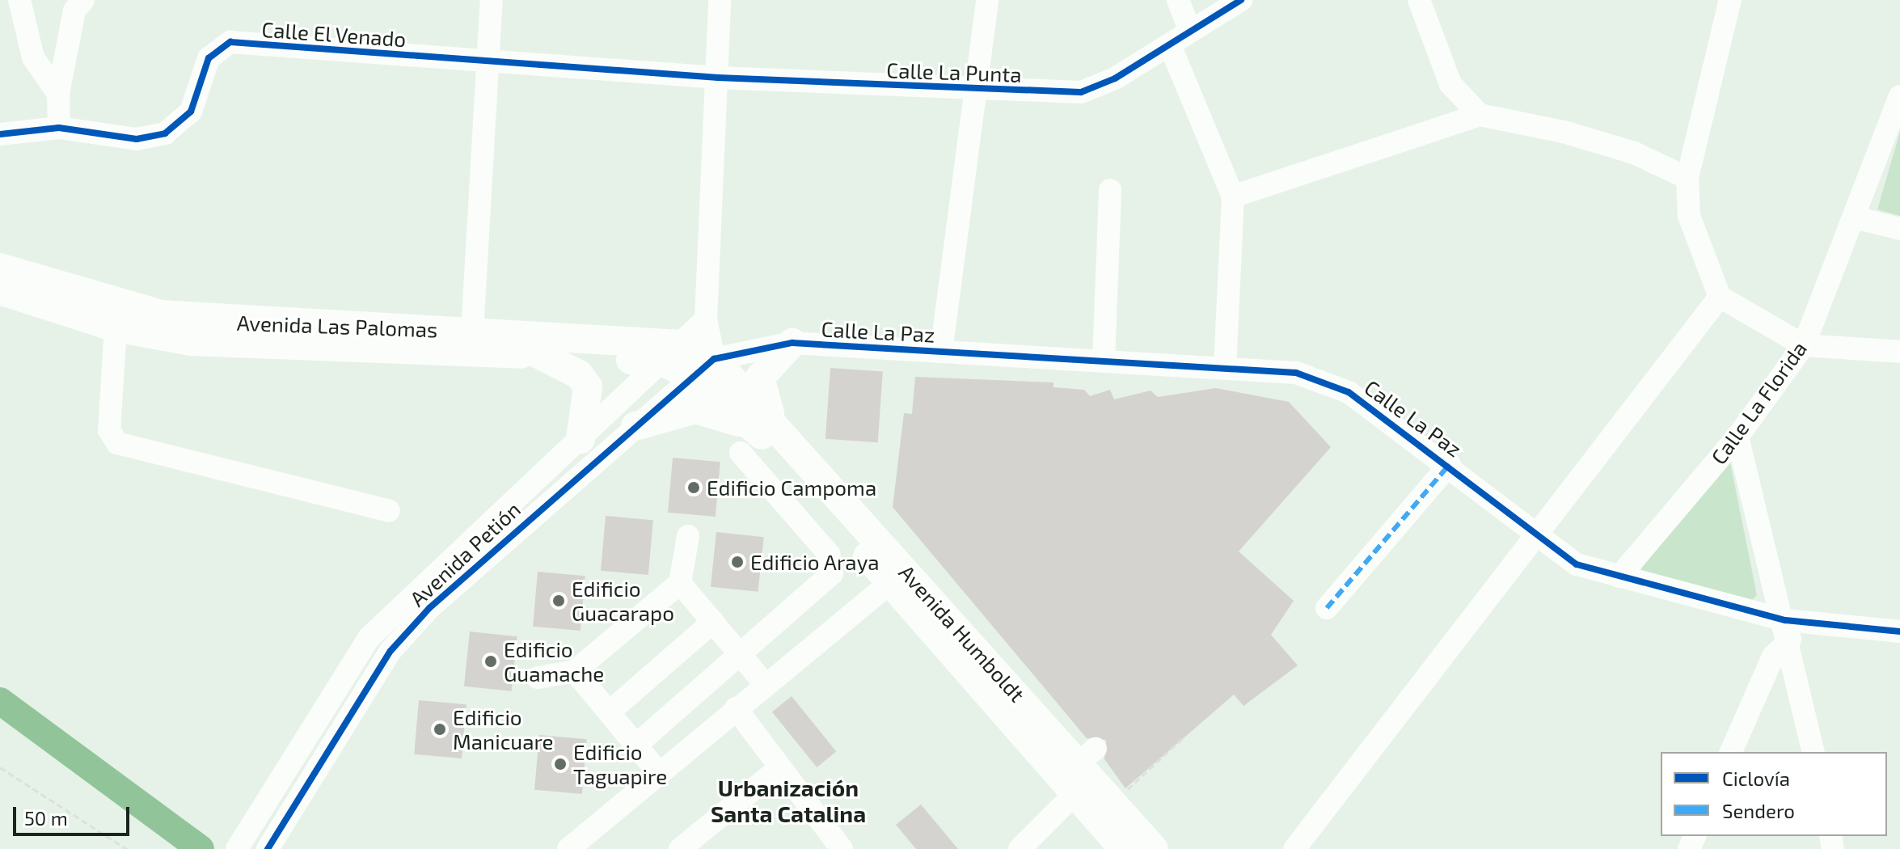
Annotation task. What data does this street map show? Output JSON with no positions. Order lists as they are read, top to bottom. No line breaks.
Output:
{"streets":{"main road":["Avenida Las Palomas","Avenida Humboldt"],"street":["Calle El Venado","Calle La Punta","Calle La Paz","Calle La Florida","Avenida Petión"]},"crossings":[["Calle El Venado","Calle La Punta"],["Avenida Las Palomas","Avenida Petión"],["Avenida Las Palomas","Avenida Humboldt"],["Calle La Paz","Calle La Florida"],["Calle La Paz","Avenida Petión"],["Calle La Paz","Avenida Humboldt"],["Avenida Petión","Avenida Humboldt"]],"districts":["Urbanización Santa Catalina"],"places":["Edificio Campoma","Edificio Araya","Edificio Guacarapo","Edificio Guamache","Edificio Manicuare","Edificio Taguapire"],"legend":["Ciclovía","Sendero"],"scale_bar":"50 m"}
